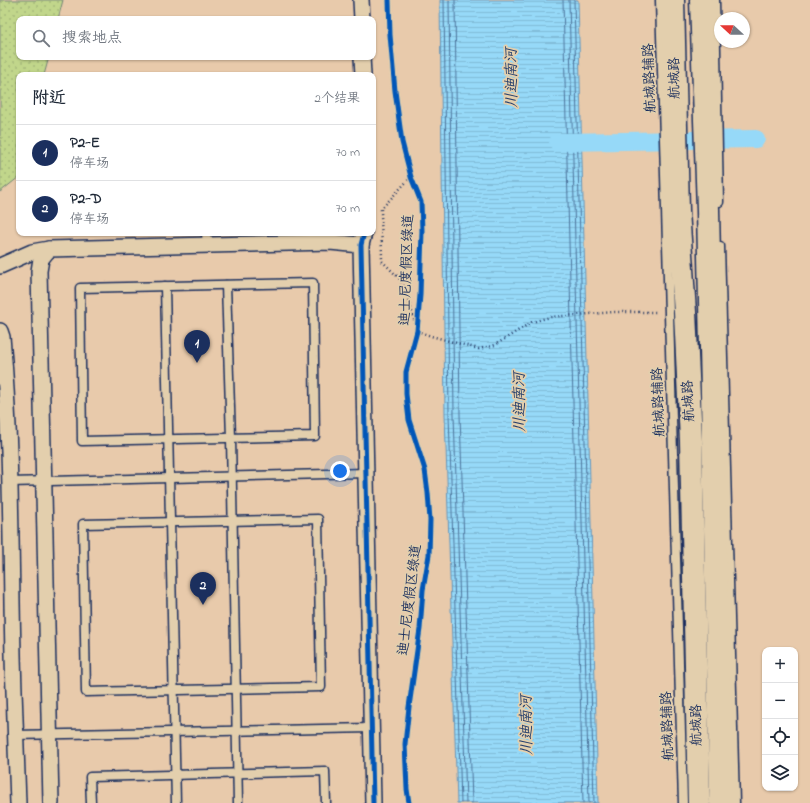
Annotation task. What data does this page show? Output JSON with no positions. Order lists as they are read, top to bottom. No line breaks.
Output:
{"streets":{"main road":["航城路"],"lane":["航城路辅路"],"cycle path":["迪士尼度假区绿道"]},"crossings":[["航城路辅路","航城路"]],"water":["川迪南河"],"north":"left","page":{"search":"搜索地点","heading":["附近","2个结果"],"list":[{"mark":"1","name":"P2-E","note":"停车场","value":"70 m"},{"mark":"2","name":"P2-D","note":"停车场","value":"70 m"}],"pins":["1","2"],"map_buttons":["+","−"]}}
